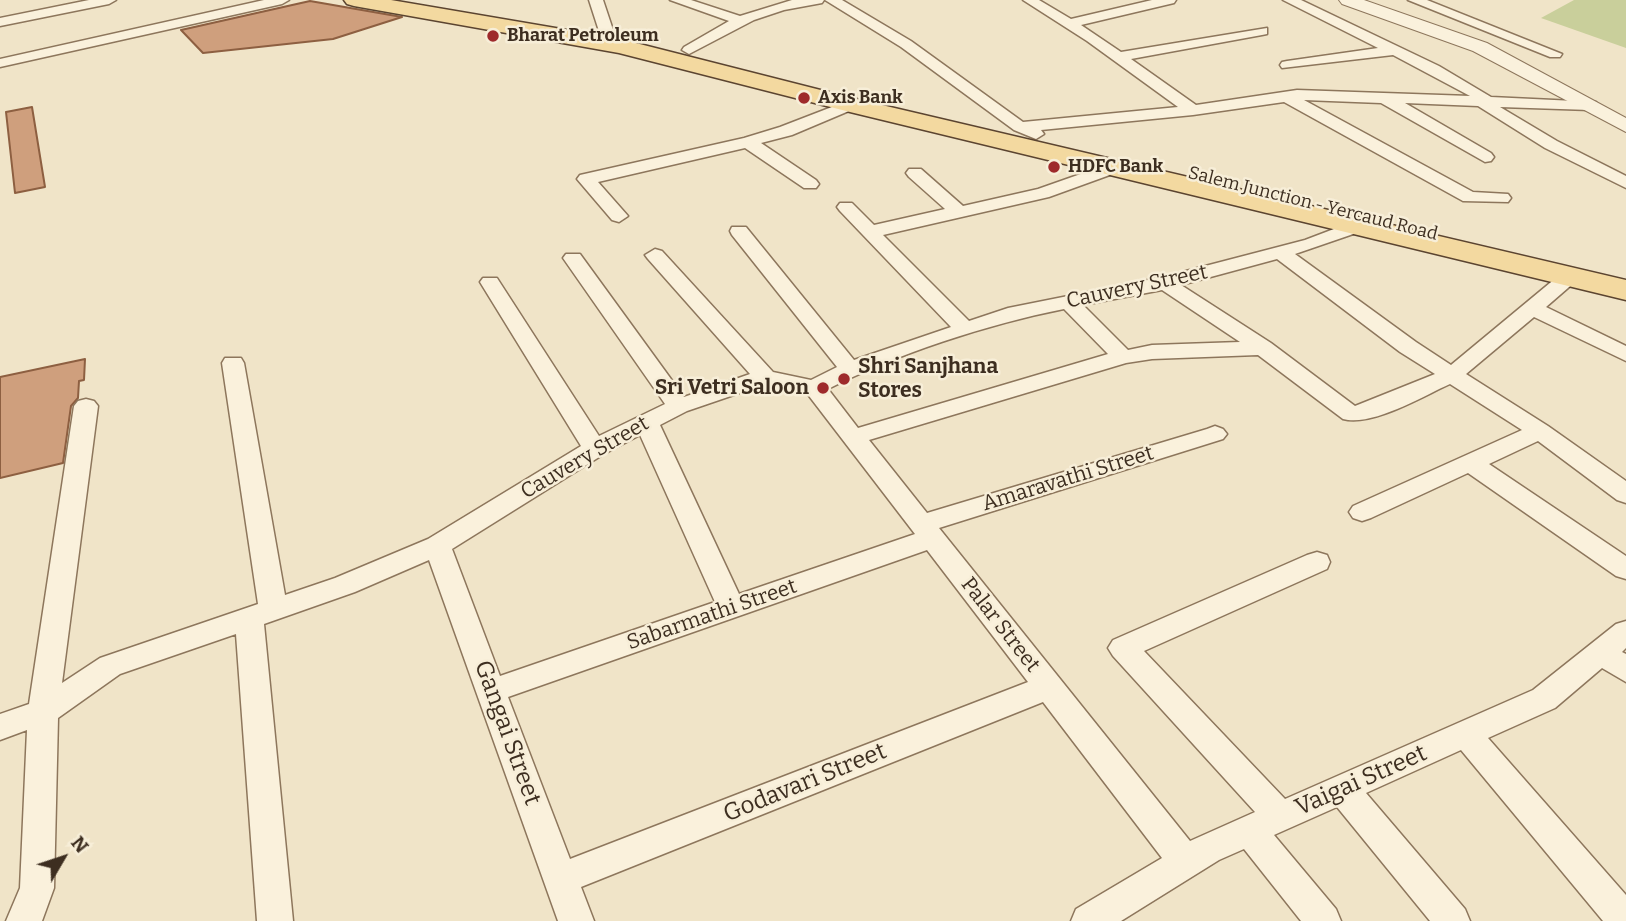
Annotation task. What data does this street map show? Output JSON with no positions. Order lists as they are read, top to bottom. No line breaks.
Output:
{"streets":{"main road":["Salem Junction - Yercaud Road"],"street":["Cauvery Street","Amaravathi Street","Sabarmathi Street","Palar Street","Gangai Street","Vaigai Street","Godavari Street"]},"crossings":[["Cauvery Street","Palar Street"],["Cauvery Street","Gangai Street"],["Amaravathi Street","Sabarmathi Street"],["Amaravathi Street","Palar Street"],["Sabarmathi Street","Palar Street"],["Sabarmathi Street","Gangai Street"],["Palar Street","Vaigai Street"],["Palar Street","Godavari Street"],["Gangai Street","Godavari Street"]],"places":["Bharat Petroleum","Axis Bank","HDFC Bank","Shri Sanjhana Stores","Sri Vetri Saloon"],"north":"top right"}
